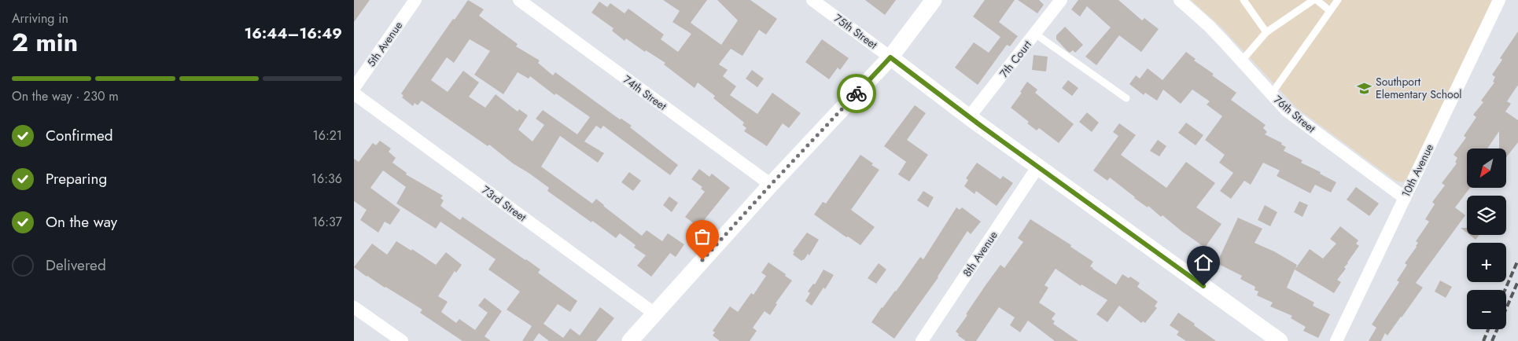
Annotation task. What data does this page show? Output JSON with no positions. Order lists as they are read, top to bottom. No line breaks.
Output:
{"streets":{"street":["75th Street","5th Avenue","7th Court","74th Street","76th Street","10th Avenue","73rd Street","8th Avenue"]},"crossings":[["75th Street","7th Court"],["75th Street","8th Avenue"],["76th Street","10th Avenue"]],"places":{"school or university":["Southport Elementary School"]},"north":"bottom left","page":{"heading":["2 min","Arriving in","16:44–16:49"],"bar":"On the way · 230 m","list":[["Confirmed","16:21"],["Preparing","16:36"],["On the way","16:37"],"Delivered"],"map_buttons":["+","−"]}}
